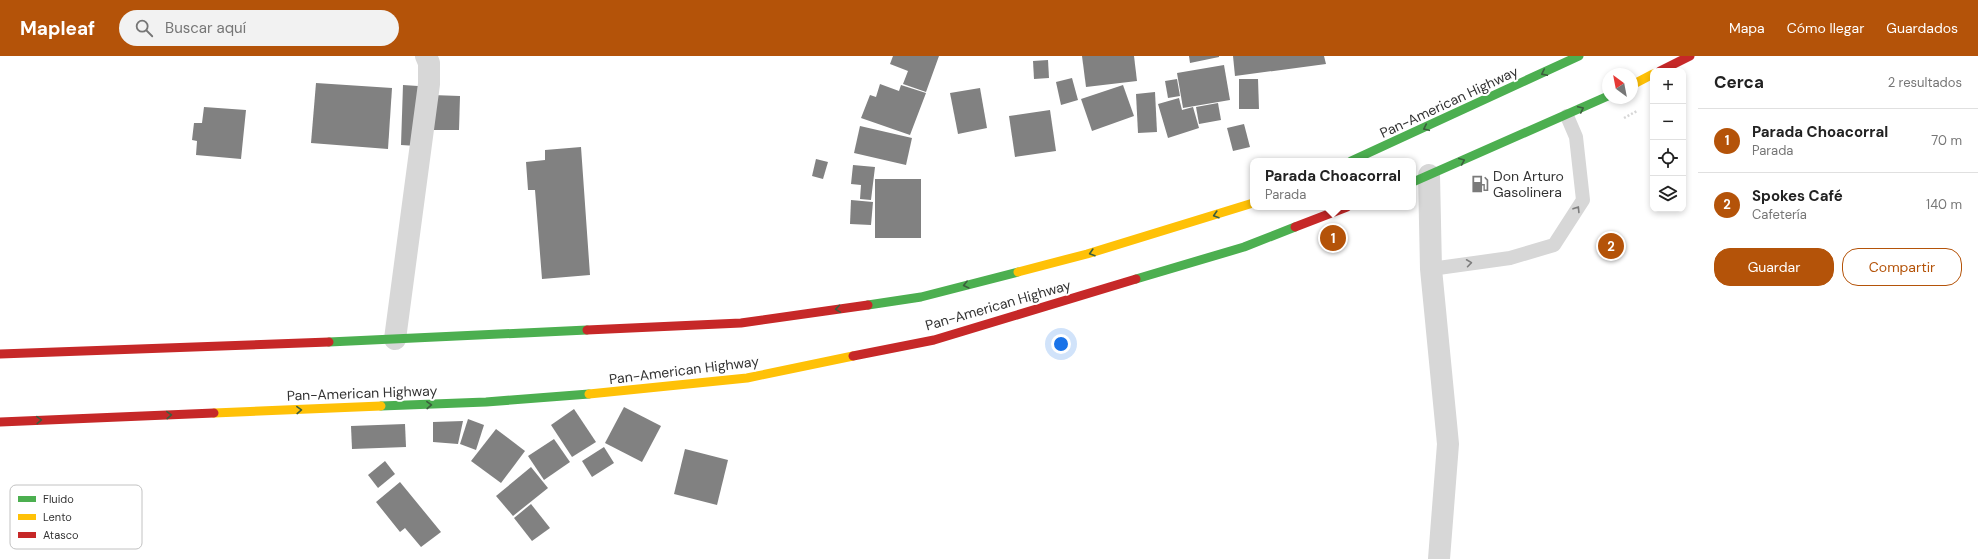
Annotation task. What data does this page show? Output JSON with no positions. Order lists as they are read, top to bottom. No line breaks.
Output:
{"streets":{"highway":["Pan-American Highway"]},"places":{"fuel station":["Don Arturo Gasolinera"]},"legend":["Fluido","Lento","Atasco"],"north":"top left","page":{"header":"Mapleaf","search":"Buscar aquí","nav":["Mapa","Cómo llegar","Guardados"],"heading":["Cerca","2 resultados"],"map_buttons":["+","−"],"list":[{"mark":"1","name":"Parada Choacorral","note":"Parada","value":"70 m"},{"mark":"2","name":"Spokes Café","note":"Cafetería","value":"140 m"}],"popup":["Parada Choacorral","Parada"],"pins":["1","2"],"buttons":["Guardar","Compartir"]}}
